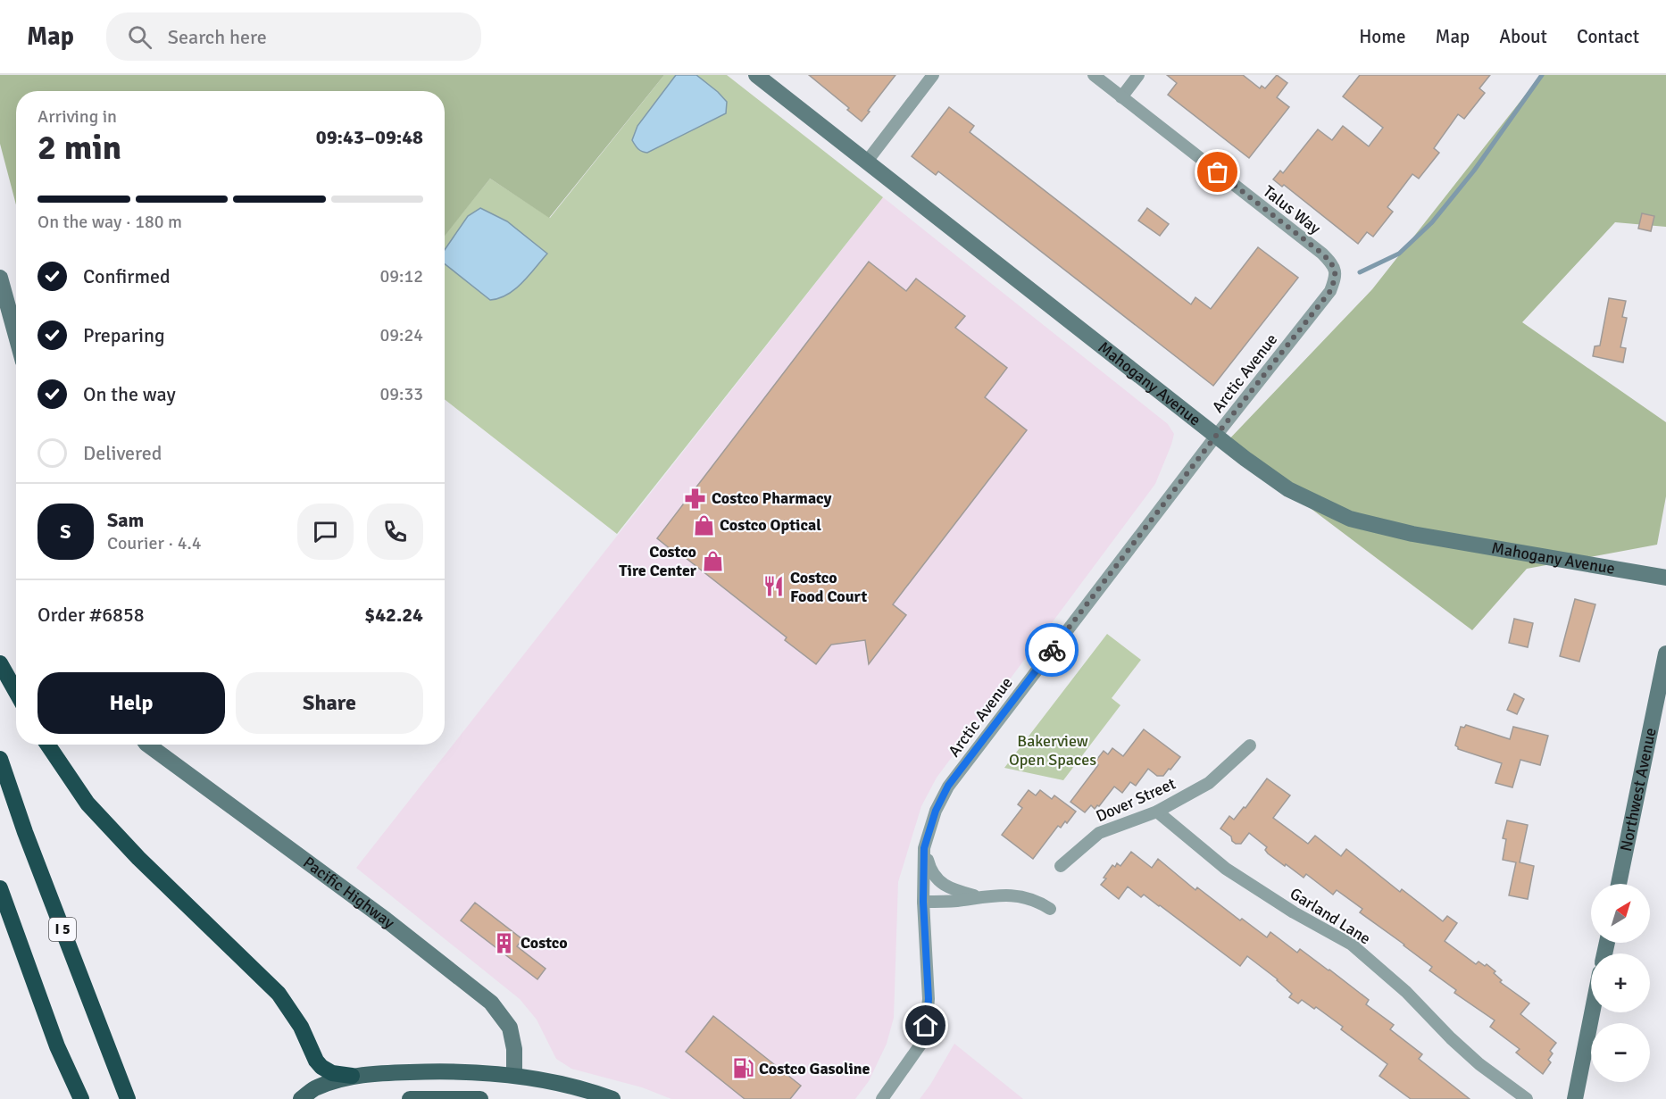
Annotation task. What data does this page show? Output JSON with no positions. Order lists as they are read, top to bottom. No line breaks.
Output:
{"streets":{"highway":["I 5"],"street":["Talus Way","Arctic Avenue","Mahogany Avenue","Northwest Avenue","Dover Street","Pacific Highway","Garland Lane"]},"crossings":[["Talus Way","Arctic Avenue"],["Arctic Avenue","Mahogany Avenue"],["Dover Street","Garland Lane"]],"parks":["Bakerview Open Spaces"],"places":{"pharmacy":["Costco Pharmacy"],"shop":["Costco Optical","Costco Tire Center"],"restaurant":["Costco Food Court"],"building":["Costco"],"fuel station":["Costco Gasoline"]},"north":"top right","page":{"header":"Map","search":"Search here","nav":["Home","Map","About","Contact"],"heading":["2 min","Arriving in","09:43–09:48"],"panel":["Sam","Courier · 4.4","Order #6858","$42.24"],"bar":"On the way · 180 m","list":[["Confirmed","09:12"],["Preparing","09:24"],["On the way","09:33"],"Delivered"],"round":"S","buttons":["Help","Share"],"map_buttons":["+","−"]}}
